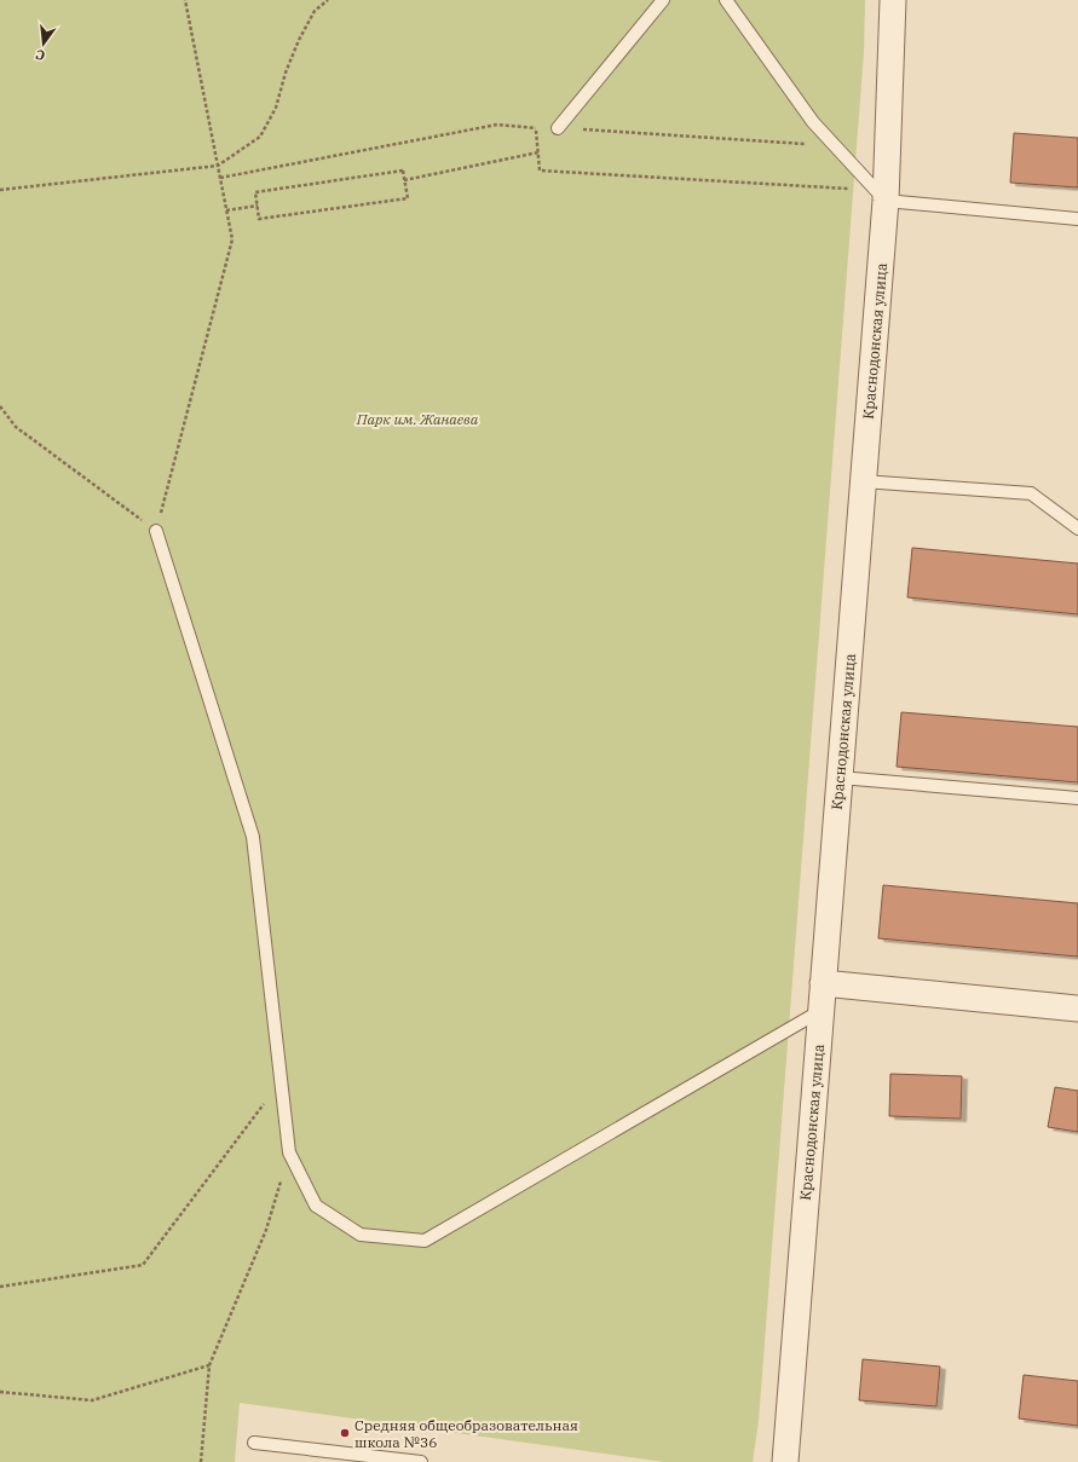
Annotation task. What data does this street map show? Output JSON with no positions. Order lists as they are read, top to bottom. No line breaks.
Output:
{"streets":{"street":["Краснодонская улица"]},"parks":["Парк им. Жанаева"],"places":["Средняя общеобразовательная школа №36"],"north":"bottom"}
